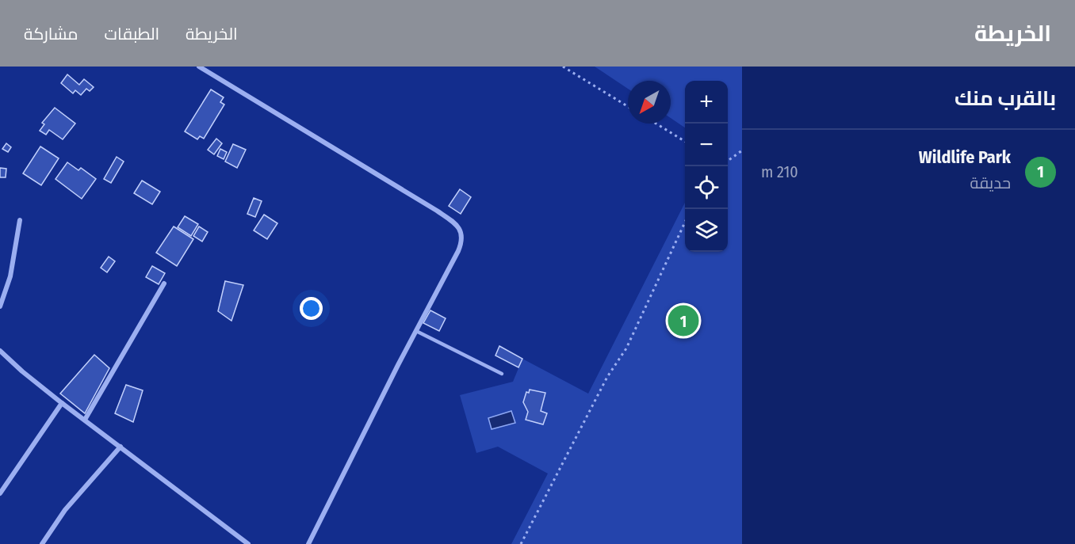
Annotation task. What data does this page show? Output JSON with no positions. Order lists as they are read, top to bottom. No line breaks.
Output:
{"north":"bottom left","page":{"header":"الخريطة","nav":["الخريطة","الطبقات","مشاركة"],"heading":"بالقرب منك","map_buttons":["+","−"],"list":[{"mark":"1","name":"Wildlife Park","note":"حديقة","value":"210 m"}],"pins":"1"}}
